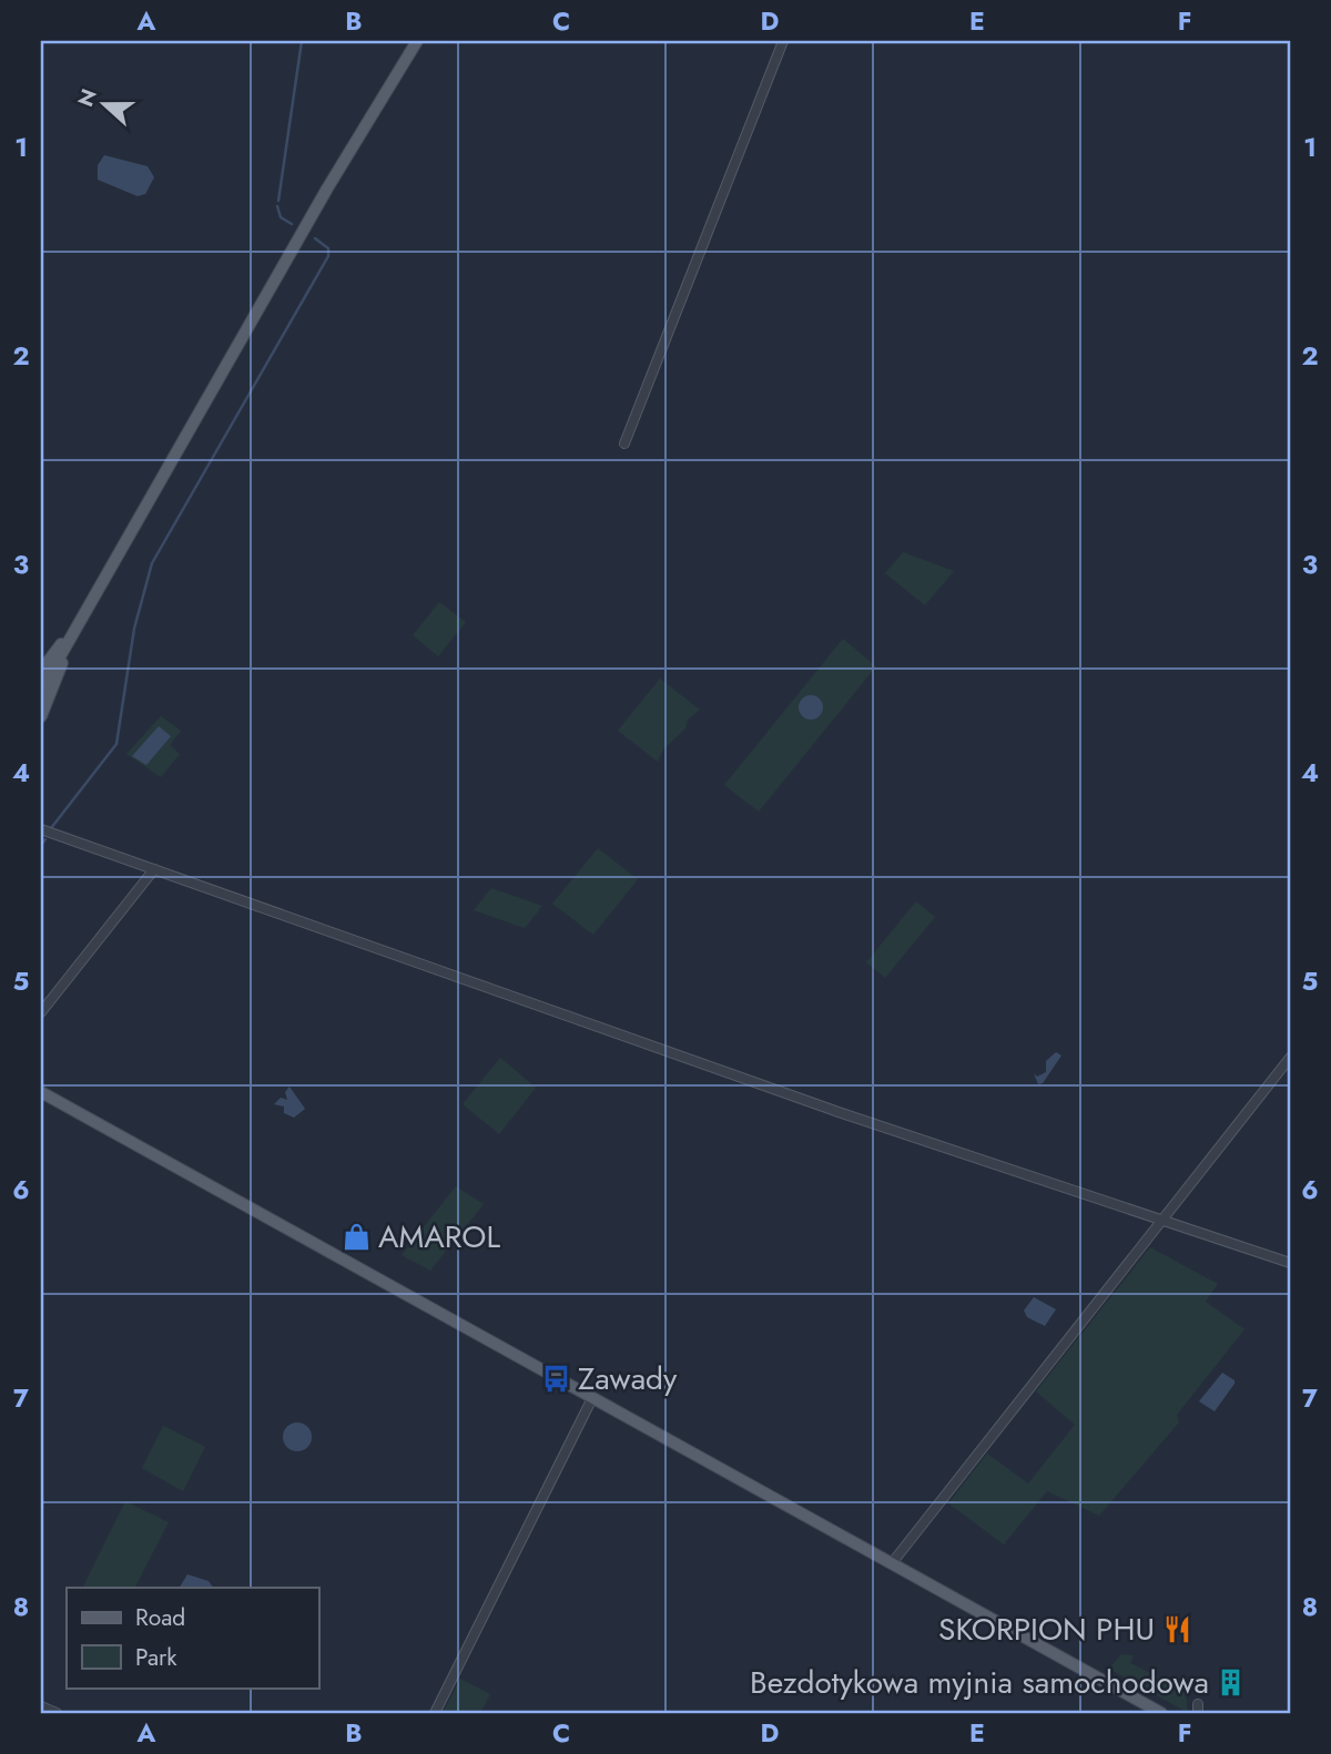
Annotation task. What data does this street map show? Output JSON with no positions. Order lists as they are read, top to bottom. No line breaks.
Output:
{"places":{"shop":["AMAROL"],"bus stop":["Zawady"],"restaurant":["SKORPION PHU"],"building":["Bezdotykowa myjnia samochodowa"]},"legend":["Road","Park"],"north":"left","grid":{"columns":["A","B","C","D","E","F"],"rows":["1","2","3","4","5","6","7","8"]}}
